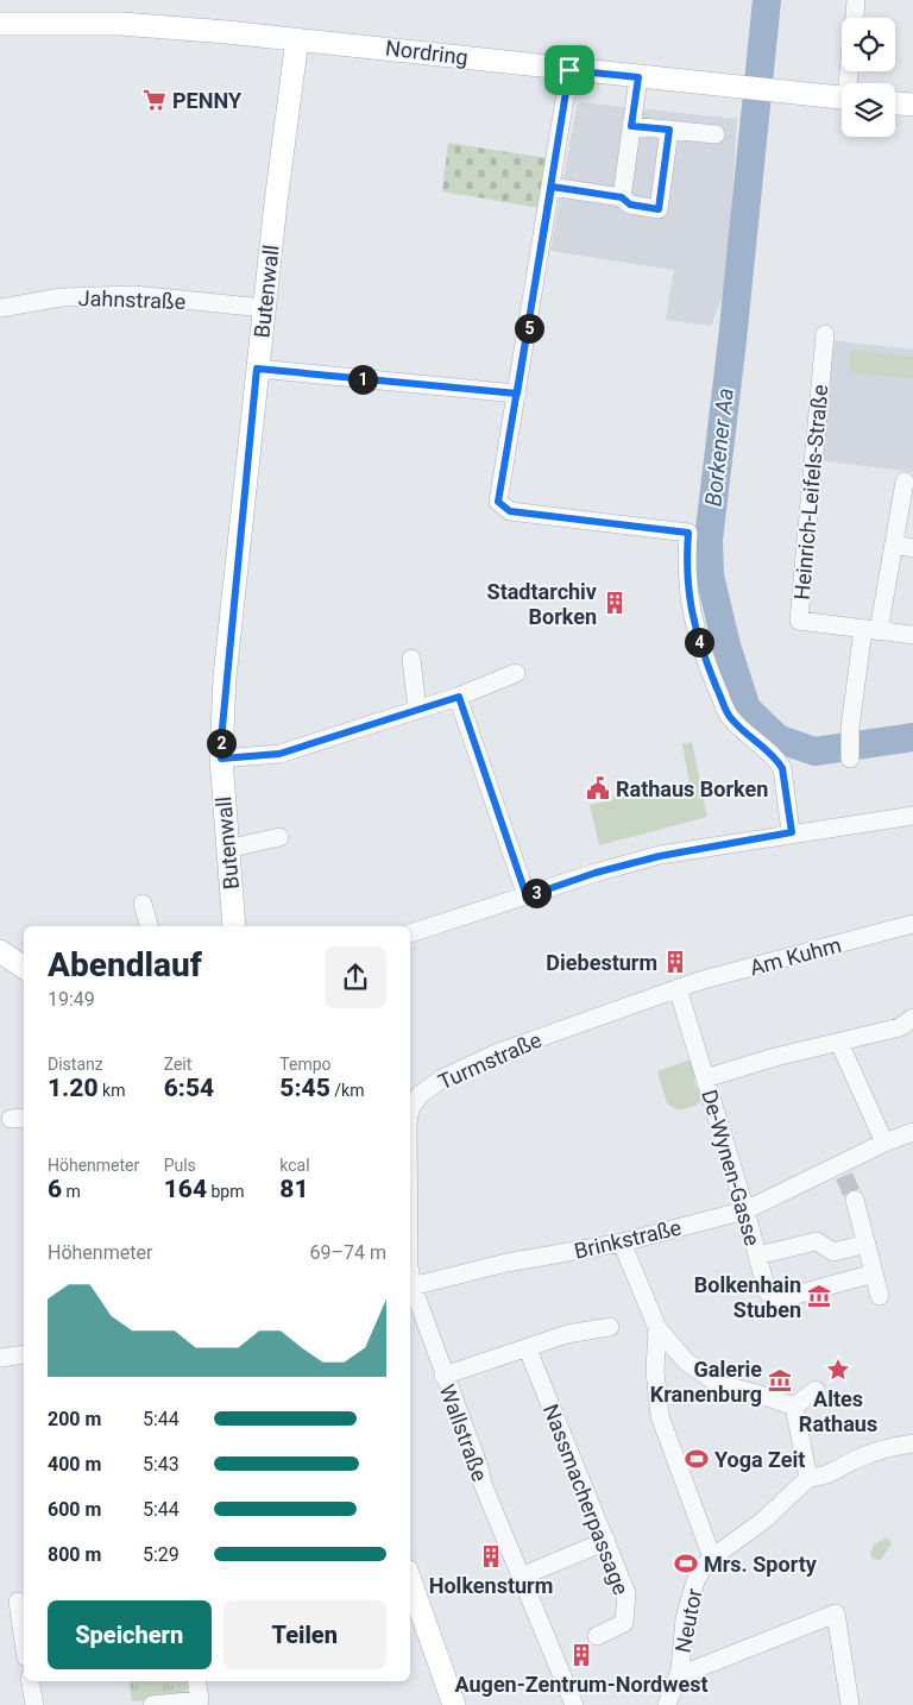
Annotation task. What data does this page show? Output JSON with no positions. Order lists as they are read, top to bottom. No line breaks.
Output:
{"streets":{"main road":["Nordring","Butenwall"],"street":["Jahnstraße","Heinrich-Leifels-Straße","Am Kuhm","Turmstraße","De-Wynen-Gasse","Brinkstraße","Wallstraße","Nassmacherpassage","Neutor"]},"crossings":[["Nordring","Butenwall"],["Butenwall","Jahnstraße"],["Am Kuhm","Turmstraße"],["Am Kuhm","De-Wynen-Gasse"],["Turmstraße","De-Wynen-Gasse"],["De-Wynen-Gasse","Brinkstraße"],["Brinkstraße","Wallstraße"]],"water":["Borkener Aa"],"places":{"supermarket":["PENNY"],"building":["Stadtarchiv Borken","Diebesturm","Holkensturm","Augen-Zentrum-Nordwest"],"public building":["Rathaus Borken"],"museum":["Bolkenhain Stuben","Galerie Kranenburg"],"place":["Altes Rathaus"],"sports":["Yoga Zeit","Mrs. Sporty"]},"page":{"pins":["5","1","4","2","3"],"heading":["Abendlauf","19:49"],"stats":[["Distanz","1.20 km"],["Zeit","6:54"],["Tempo","5:45 /km"],["Höhenmeter","6 m"],["Puls","164 bpm"],["kcal","81"]],"chart":["Höhenmeter","69–74 m"],"list":[{"name":"200 m","note":"5:44"},{"name":"400 m","note":"5:43"},{"name":"600 m","note":"5:44"},{"name":"800 m","note":"5:29"}],"buttons":["Speichern","Teilen"]}}
